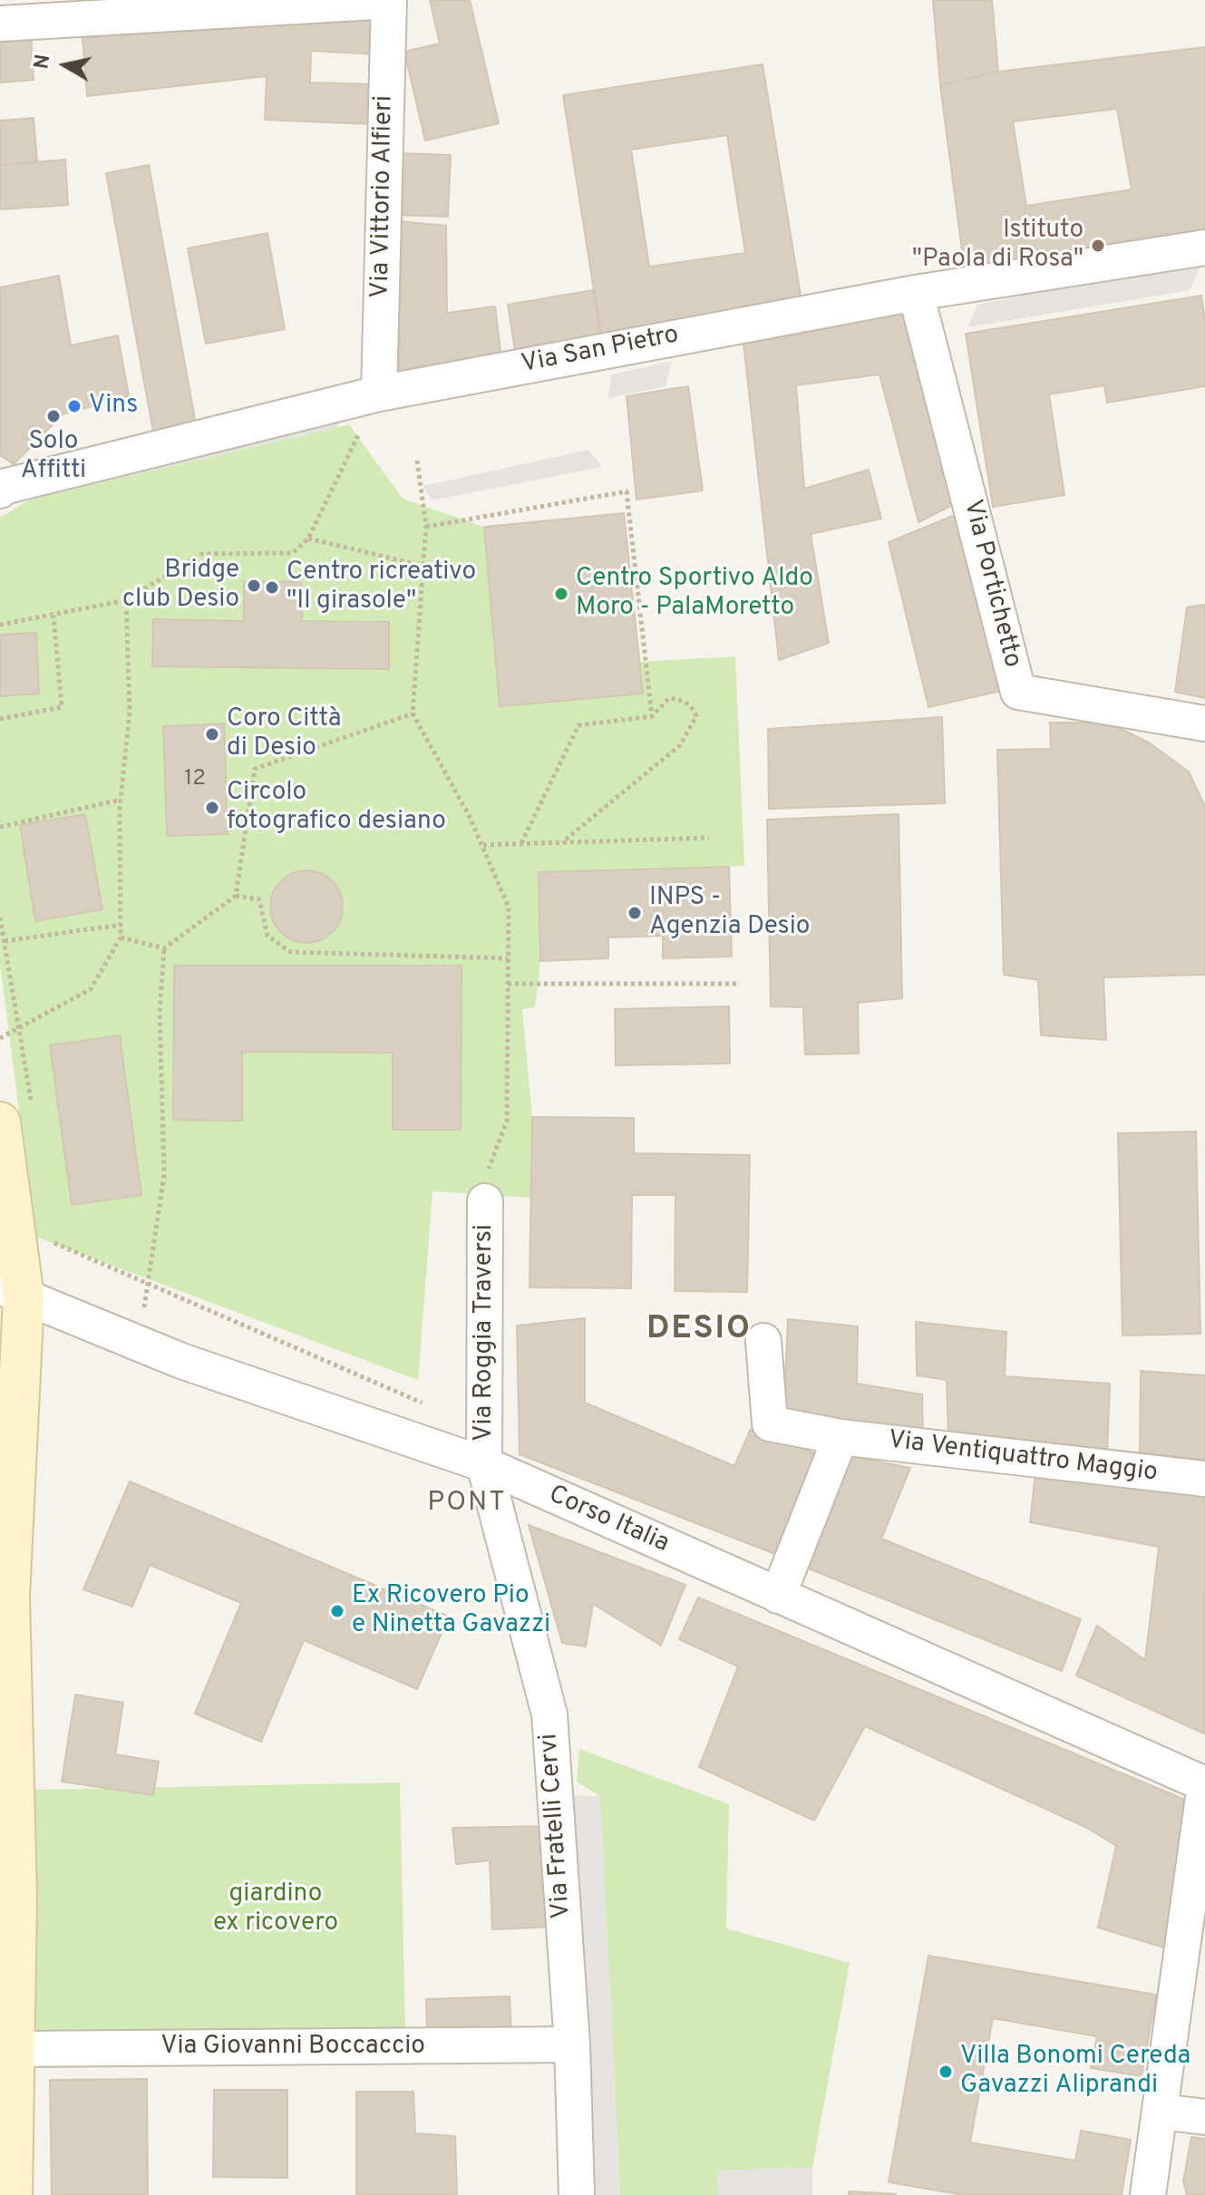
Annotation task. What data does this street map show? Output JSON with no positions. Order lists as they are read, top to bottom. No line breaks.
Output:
{"streets":{"street":["Via Vittorio Alfieri","Via San Pietro","Via Portichetto","Via Roggia Traversi","Via Ventiquattro Maggio","Corso Italia","Via Fratelli Cervi","Via Giovanni Boccaccio"]},"crossings":[["Via Vittorio Alfieri","Via San Pietro"],["Via San Pietro","Via Portichetto"],["Via Roggia Traversi","Corso Italia"],["Via Roggia Traversi","Via Fratelli Cervi"],["Corso Italia","Via Fratelli Cervi"],["Via Fratelli Cervi","Via Giovanni Boccaccio"]],"districts":["DESIO","PONT"],"parks":["giardino ex ricovero"],"places":["Istituto \"Paola di Rosa\"","Vins","Solo Affitti","Bridge club Desio","Centro ricreativo \"Il girasole\"","Centro Sportivo Aldo Moro - PalaMoretto","Coro Città di Desio","Circolo fotografico desiano","INPS - Agenzia Desio","Ex Ricovero Pio e Ninetta Gavazzi","Villa Bonomi Cereda Gavazzi Aliprandi"],"house_numbers":["12"],"north":"left"}
